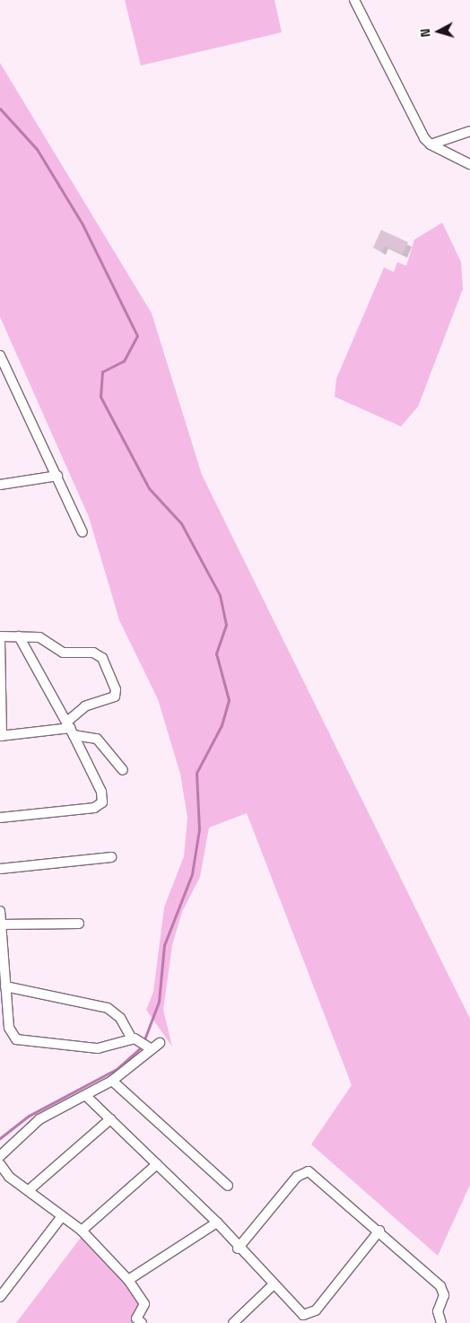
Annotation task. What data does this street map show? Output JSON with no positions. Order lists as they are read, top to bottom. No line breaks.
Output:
{"north":"left"}
